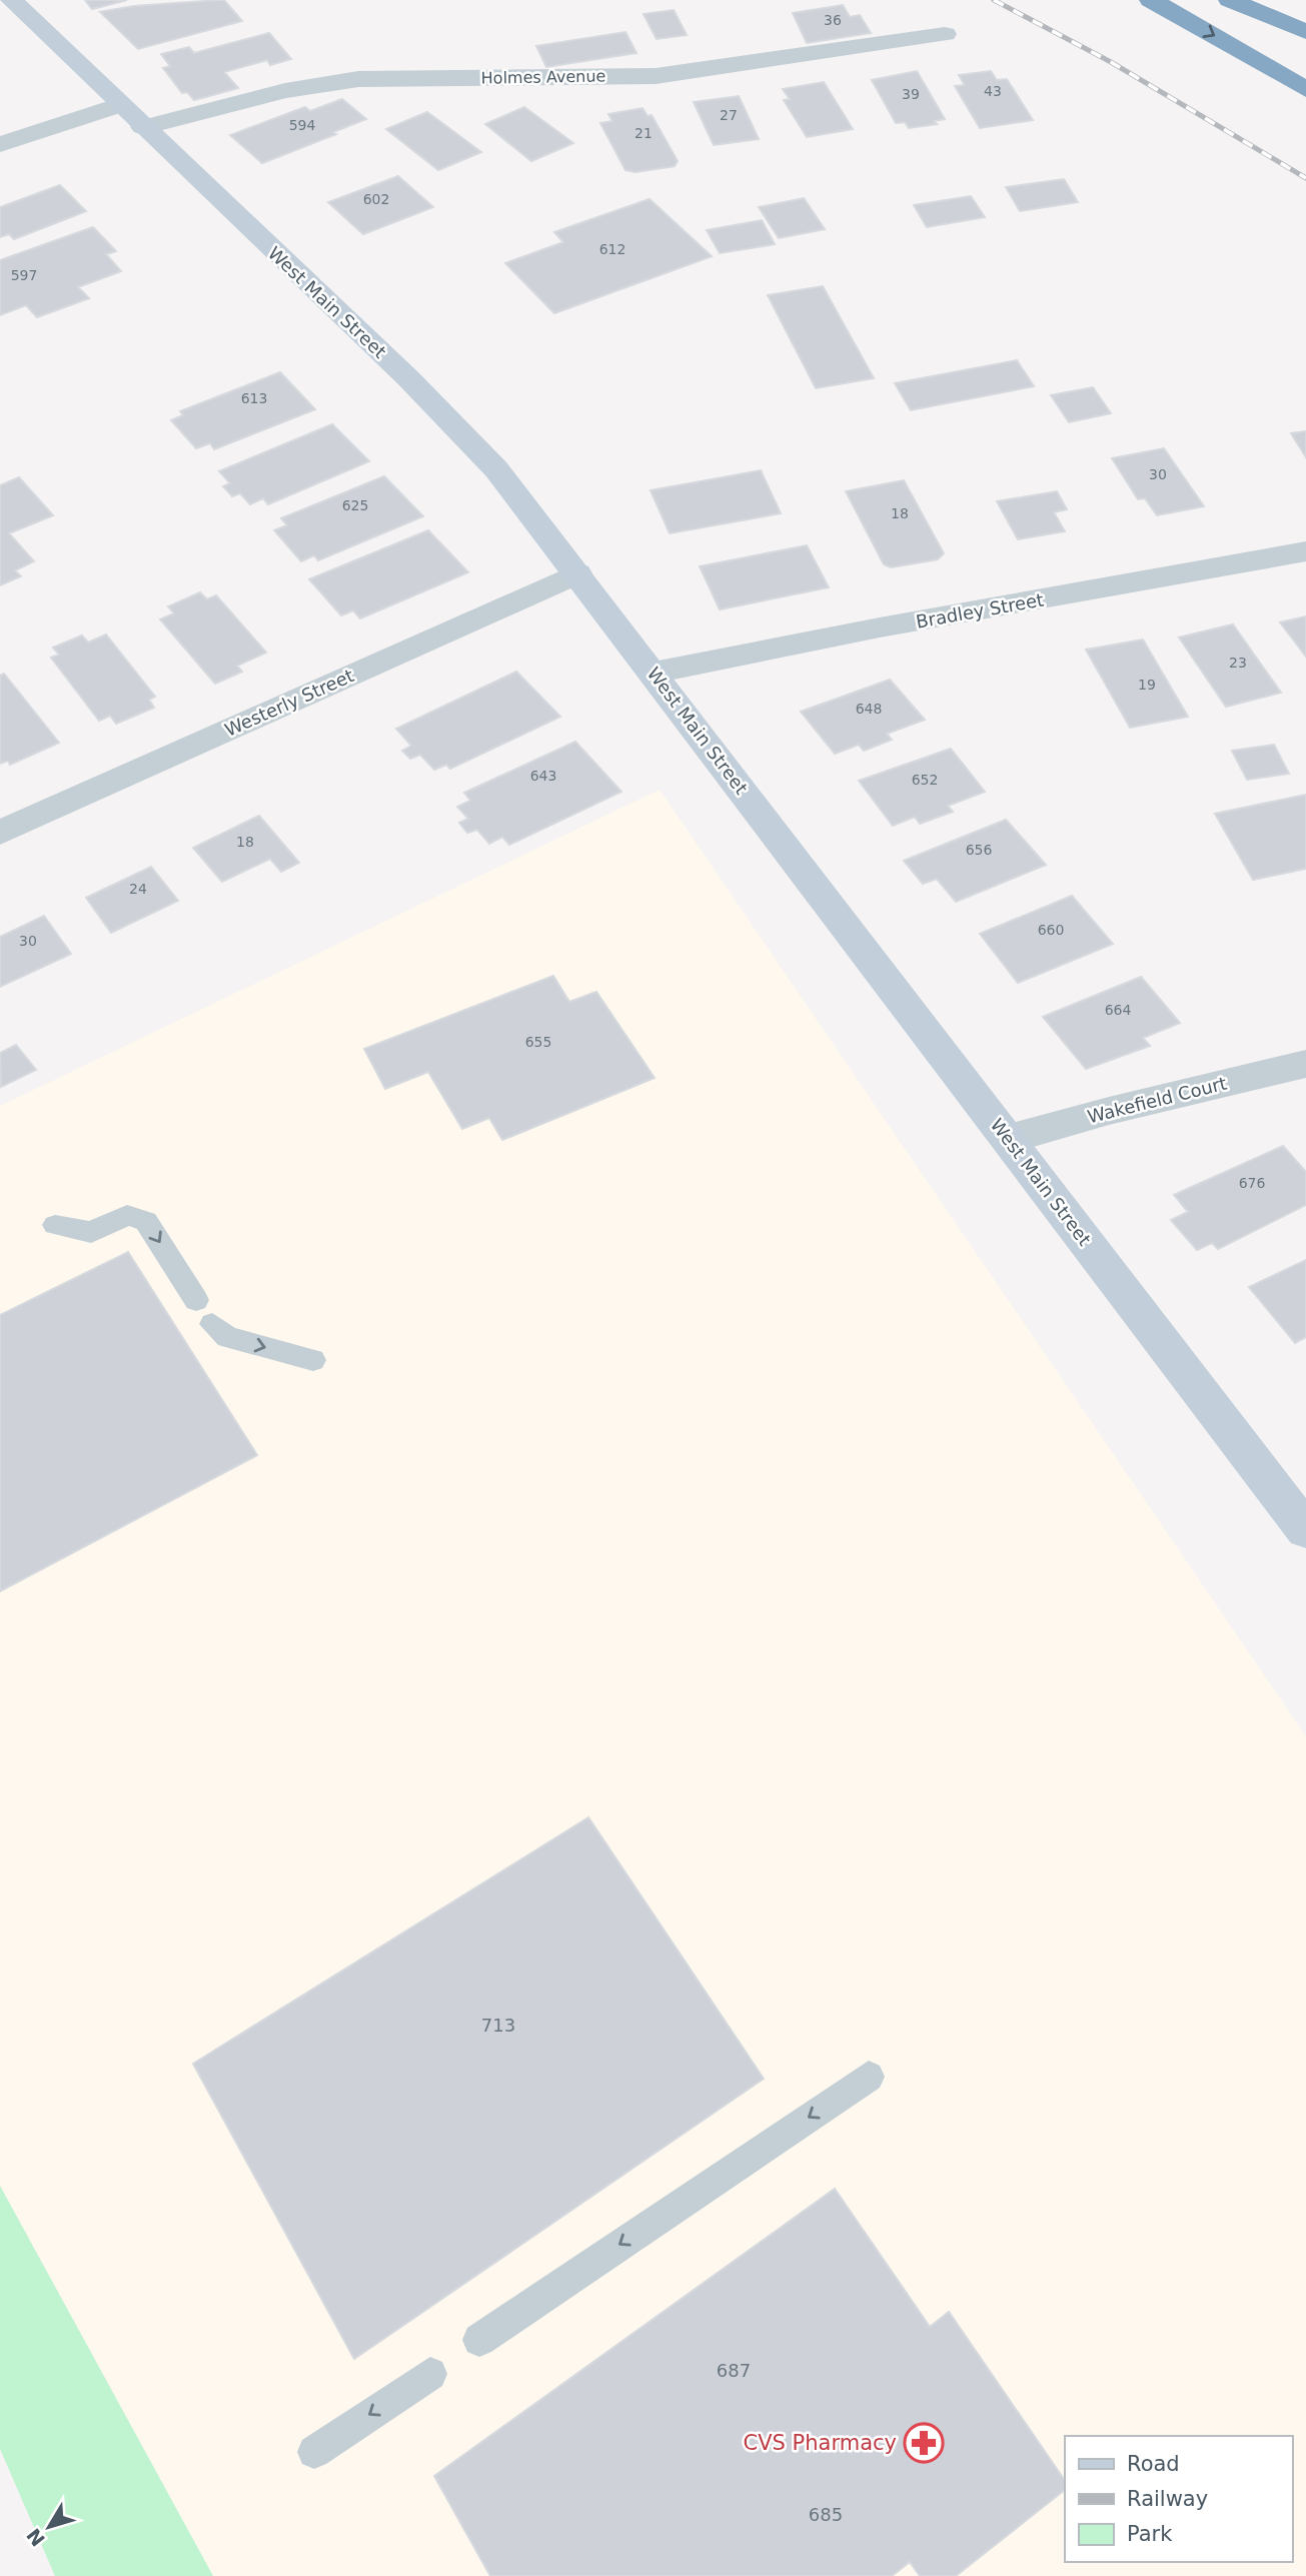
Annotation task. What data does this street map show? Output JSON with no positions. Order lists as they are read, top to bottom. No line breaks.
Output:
{"streets":{"main road":["West Main Street"],"street":["Holmes Avenue","Bradley Street","Westerly Street","Wakefield Court"]},"crossings":[["Holmes Avenue","West Main Street"],["West Main Street","Bradley Street"],["West Main Street","Westerly Street"],["West Main Street","Wakefield Court"]],"places":{"pharmacy":["CVS Pharmacy"]},"house_numbers":["36","43","39","27","594","21","602","612","597","613","30","625","18","23","19","648","643","652","18","656","24","660","30","664","655","676","713","687","685"],"legend":["Road","Railway","Park"],"north":"bottom left"}
